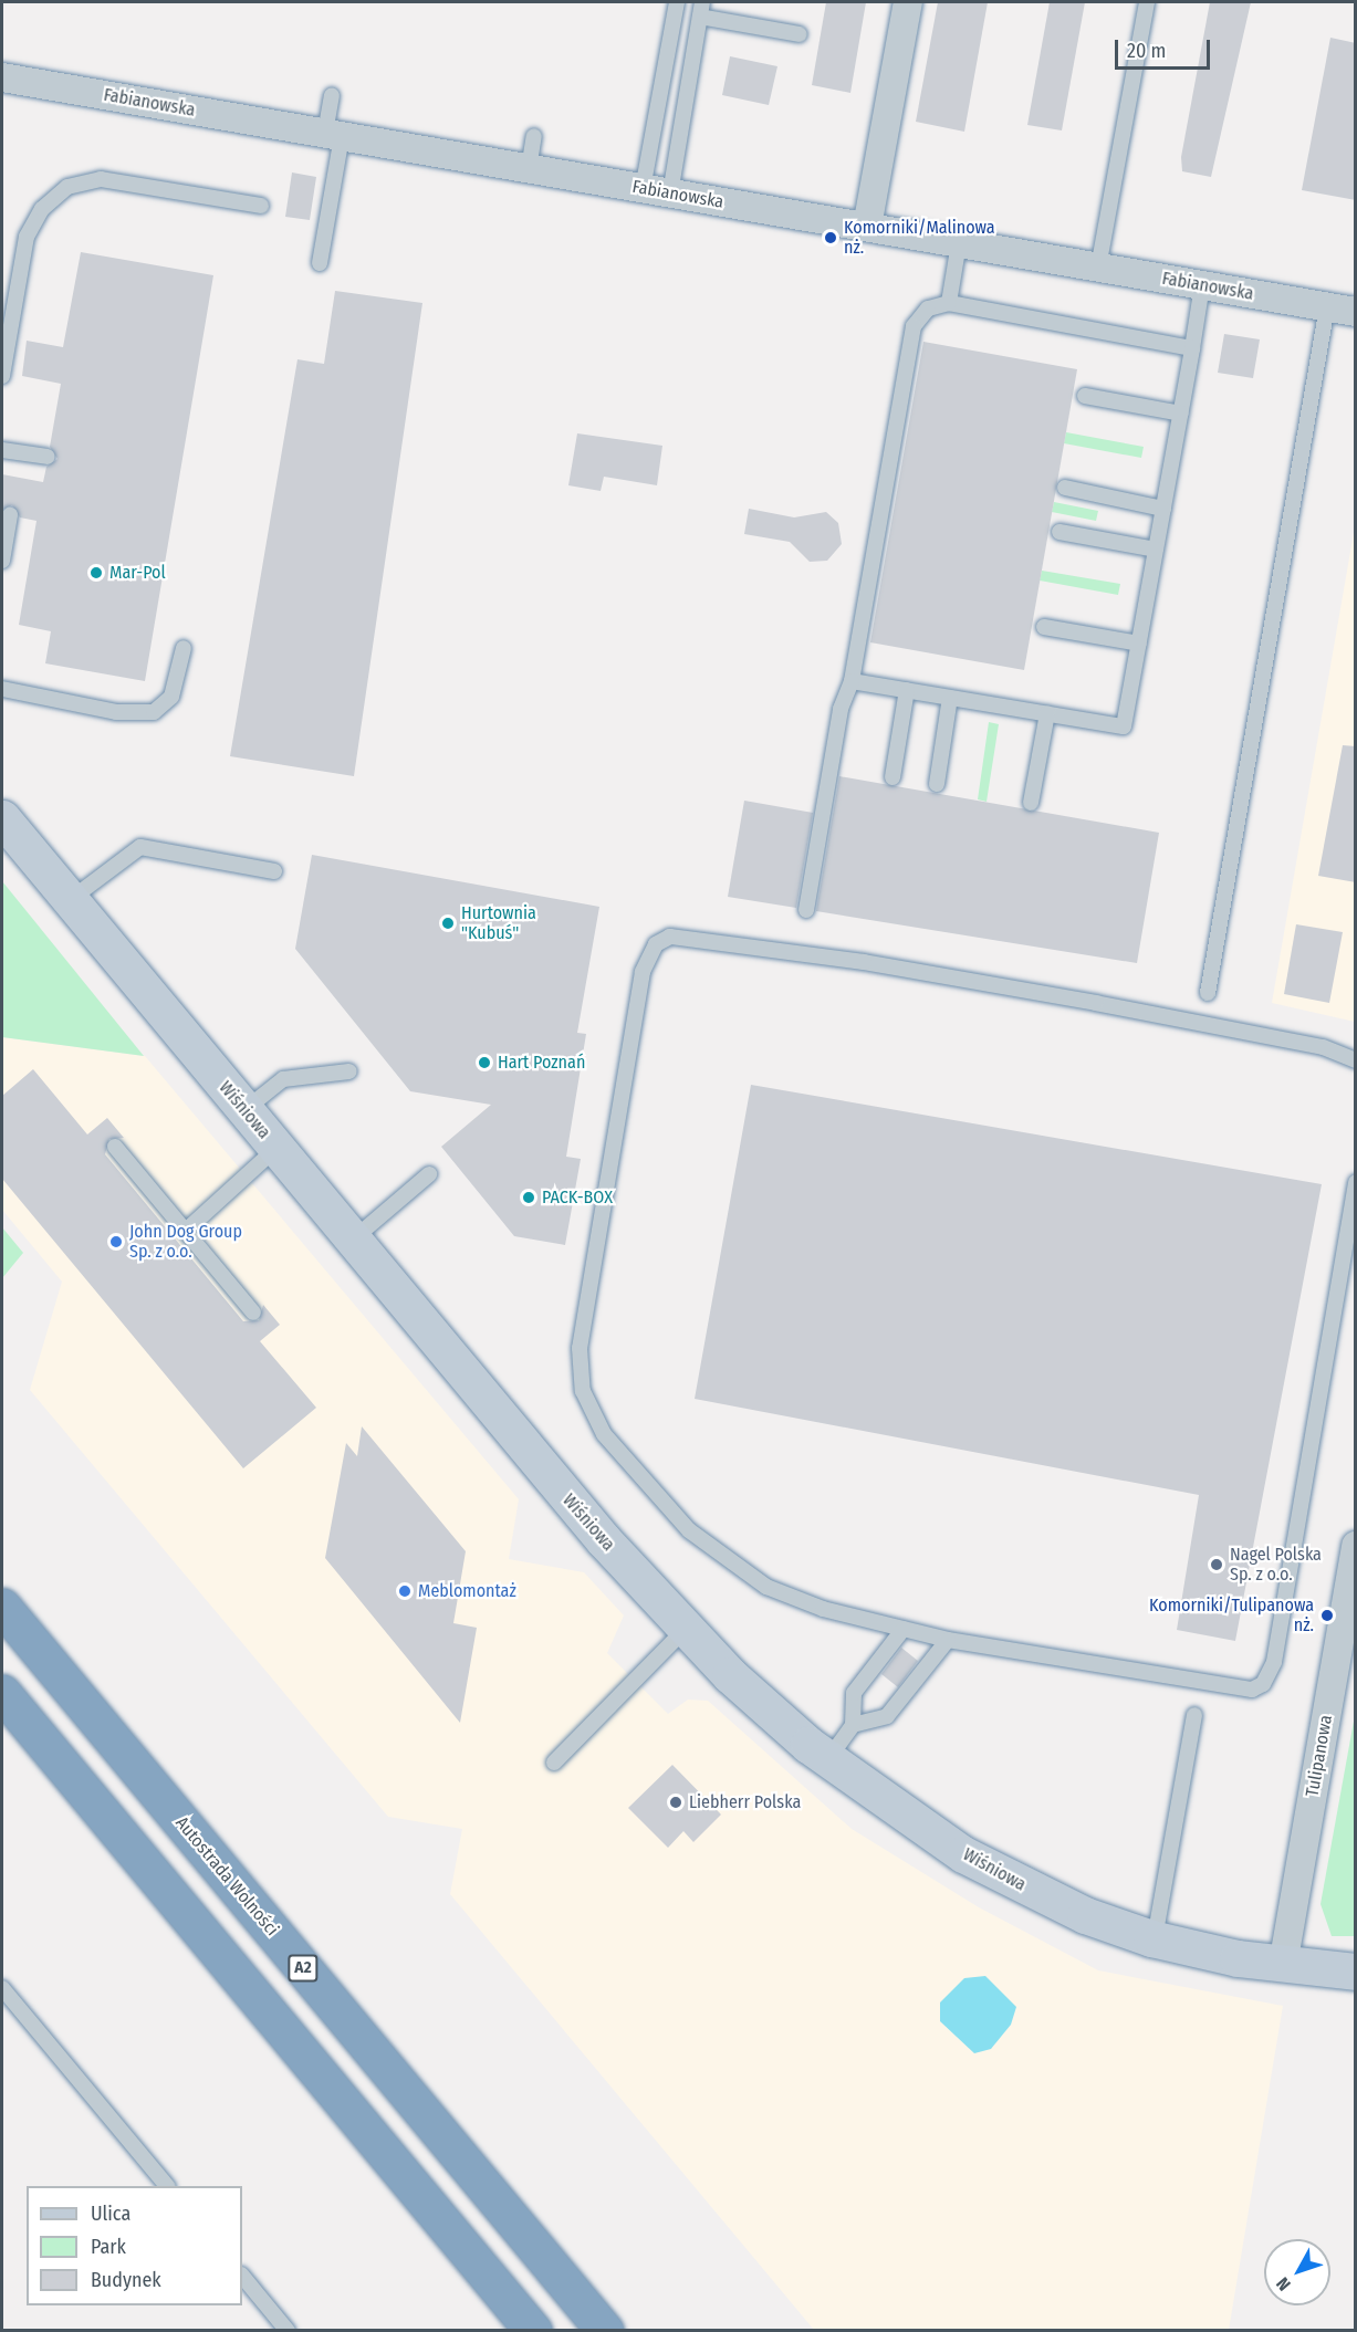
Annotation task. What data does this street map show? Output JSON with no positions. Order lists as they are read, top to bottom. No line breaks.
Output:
{"streets":{"highway":["Autostrada Wolności","A2"],"street":["Fabianowska","Wiśniowa","Tulipanowa"]},"crossings":[["Wiśniowa","Tulipanowa"]],"places":["Komorniki/Malinowa nż.","Mar-Pol","Hurtownia \"Kubuś\"","Hart Poznań","PACK-BOX","John Dog Group Sp. z o.o.","Nagel Polska Sp. z o.o.","Meblomontaż","Komorniki/Tulipanowa nż.","Liebherr Polska"],"legend":["Ulica","Park","Budynek"],"scale_bar":"20 m","north":"bottom left"}
